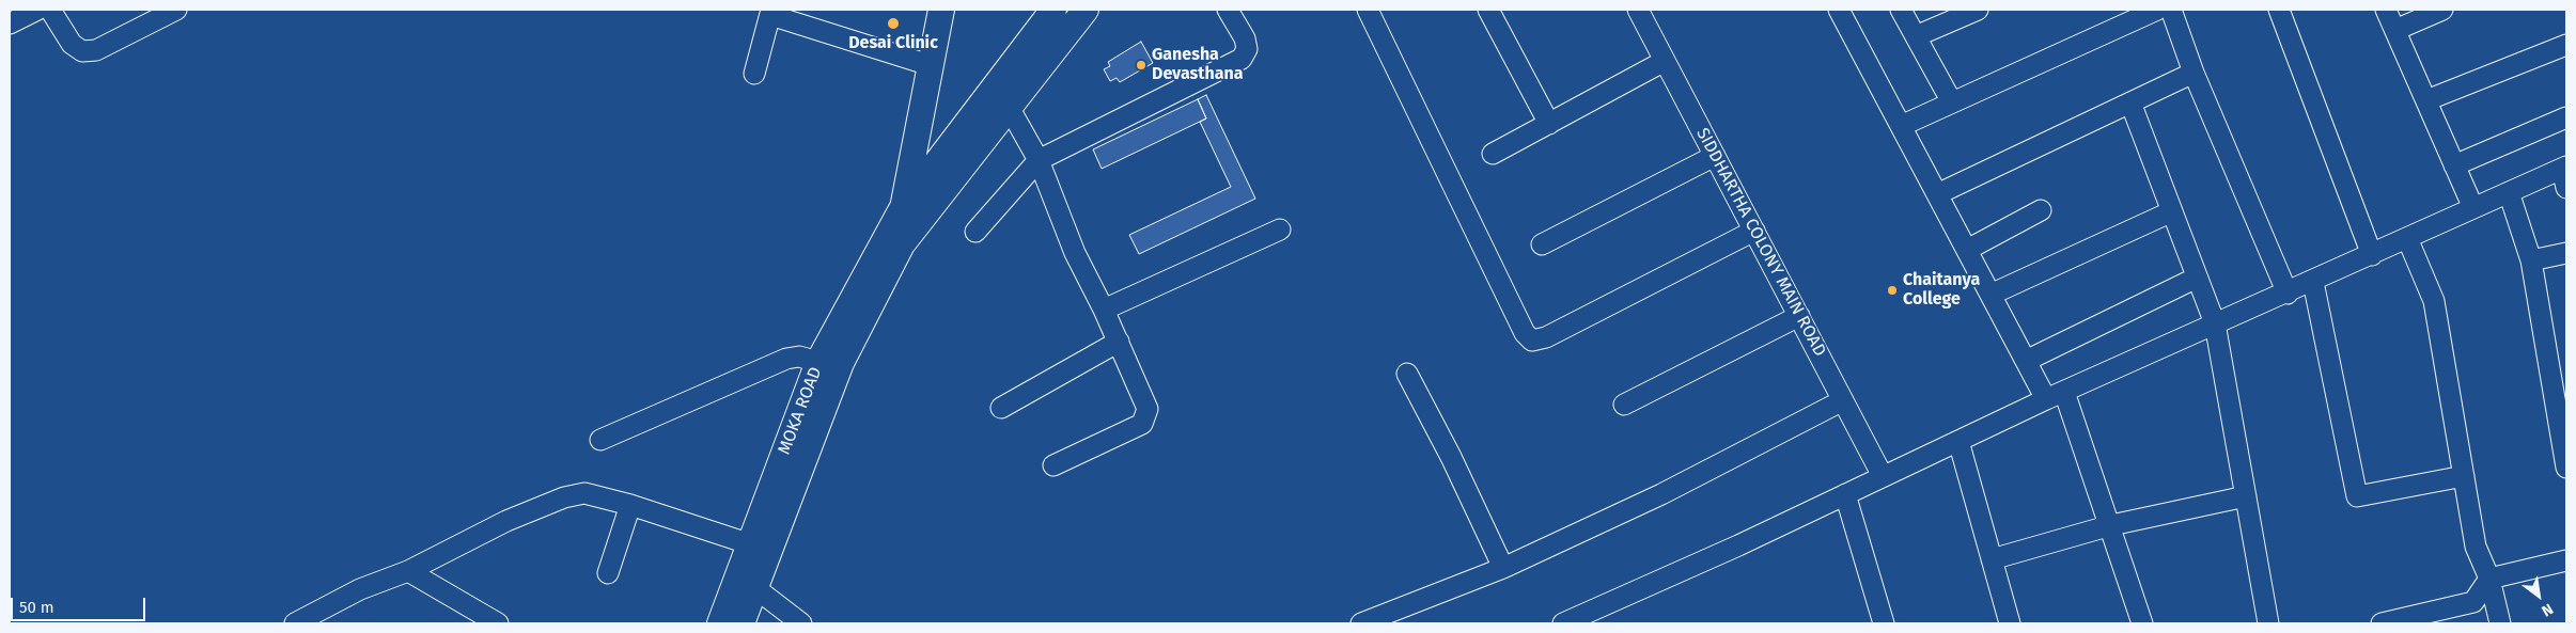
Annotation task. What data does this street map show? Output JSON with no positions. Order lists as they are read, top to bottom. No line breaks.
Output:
{"streets":{"main road":["MOKA ROAD"],"street":["SIDDHARTHA COLONY MAIN ROAD"]},"places":["Desai Clinic","Ganesha Devasthana","Chaitanya College"],"scale_bar":"50 m","north":"bottom right"}
